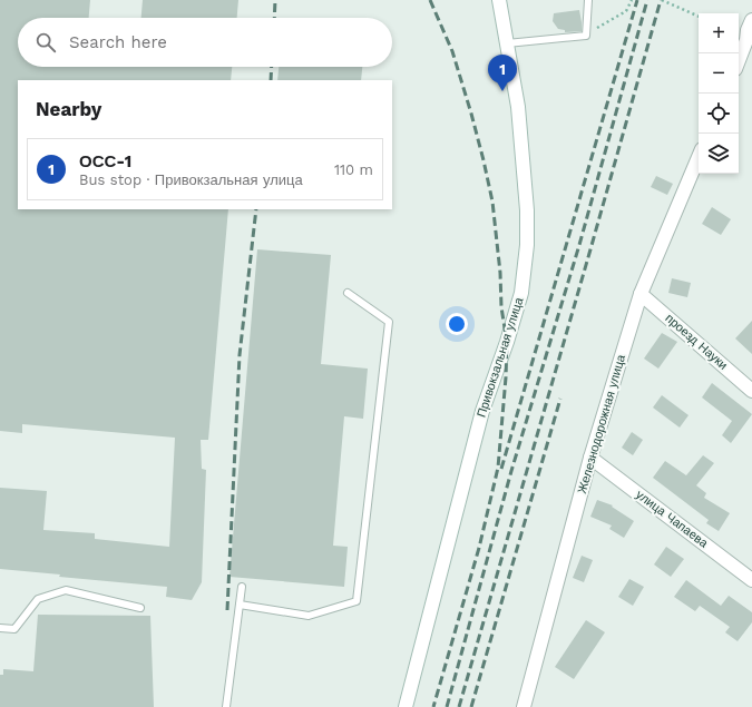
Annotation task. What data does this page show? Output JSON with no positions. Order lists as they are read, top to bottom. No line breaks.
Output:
{"streets":{"street":["проезд Науки","Привокзальная улица","Железнодорожная улица","улица Чапаева"]},"crossings":[["проезд Науки","Железнодорожная улица"],["Железнодорожная улица","улица Чапаева"]],"page":{"map_buttons":["+","−"],"search":"Search here","pins":"1","heading":"Nearby","list":[{"mark":"1","name":"ОСС-1","note":"Bus stop · Привокзальная улица","value":"110 m"}]}}
